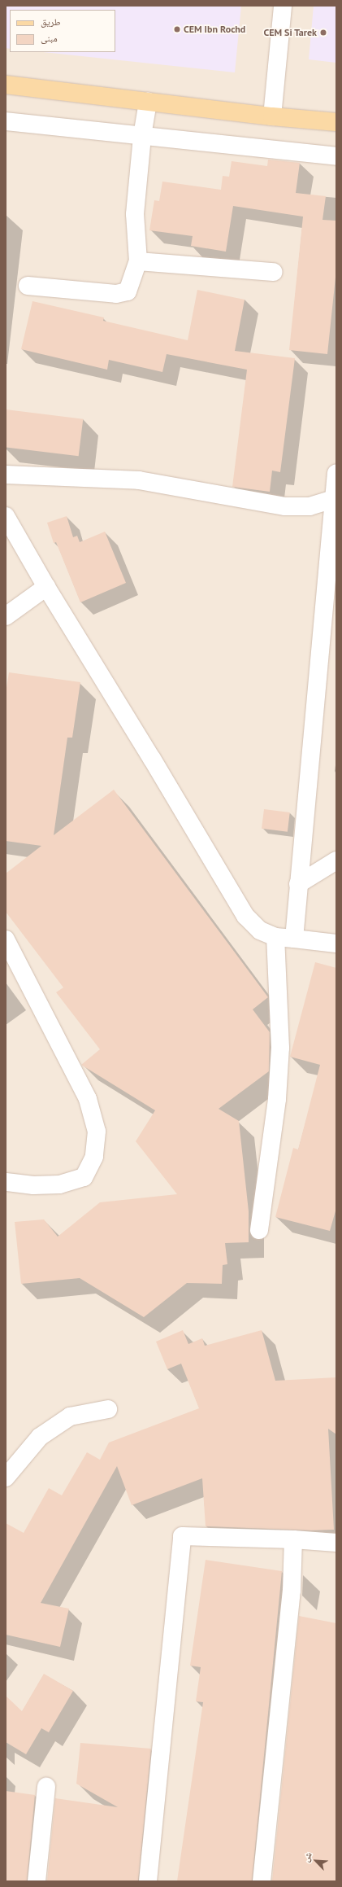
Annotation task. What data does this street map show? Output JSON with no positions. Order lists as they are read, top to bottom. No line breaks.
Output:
{"places":["CEM Ibn Rochd","CEM Si Tarek"],"legend":["طريق","مبنى"],"north":"top left"}
